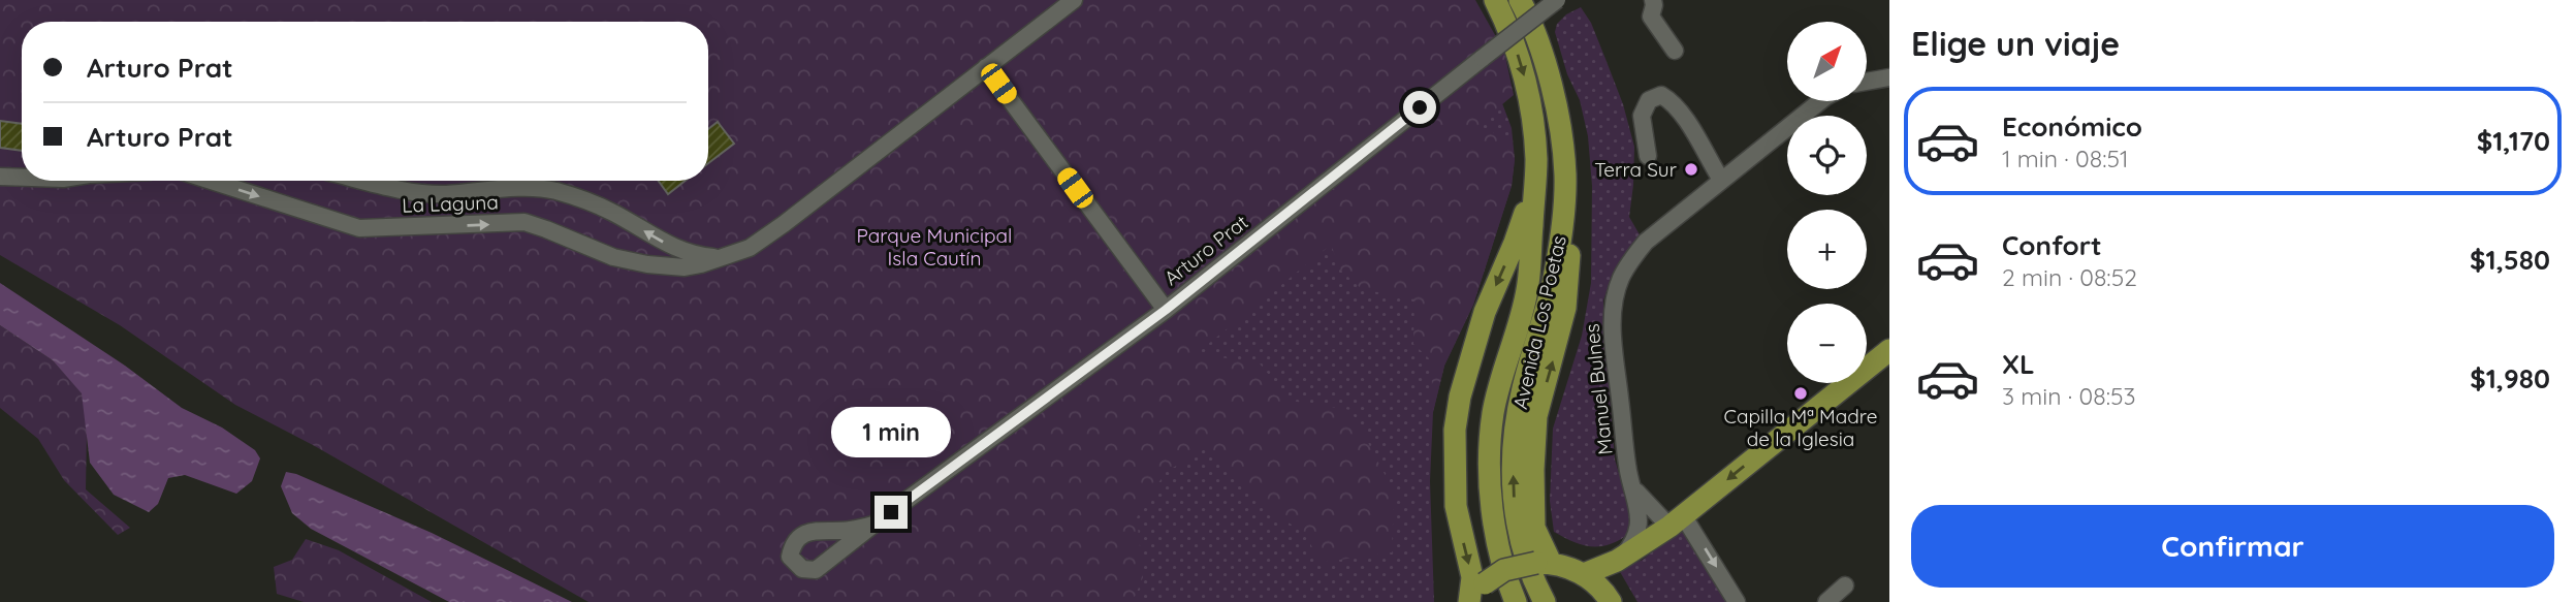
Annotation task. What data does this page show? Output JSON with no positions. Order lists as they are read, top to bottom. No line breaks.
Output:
{"streets":{"main road":["Avenida Los Poetas"],"street":["La Laguna","Arturo Prat","Manuel Bulnes"]},"parks":["Parque Municipal Isla Cautín"],"places":["Terra Sur","Capilla Mª Madre de la Iglesia"],"north":"top right","page":{"heading":"Elige un viaje","map_buttons":["+","−"],"banner":["Arturo Prat","Arturo Prat"],"list":[{"name":"Económico","note":"1 min · 08:51","value":"$1,170"},{"name":"Confort","note":"2 min · 08:52","value":"$1,580"},{"name":"XL","note":"3 min · 08:53","value":"$1,980"}],"bubble":"1 min","buttons":"Confirmar"}}
